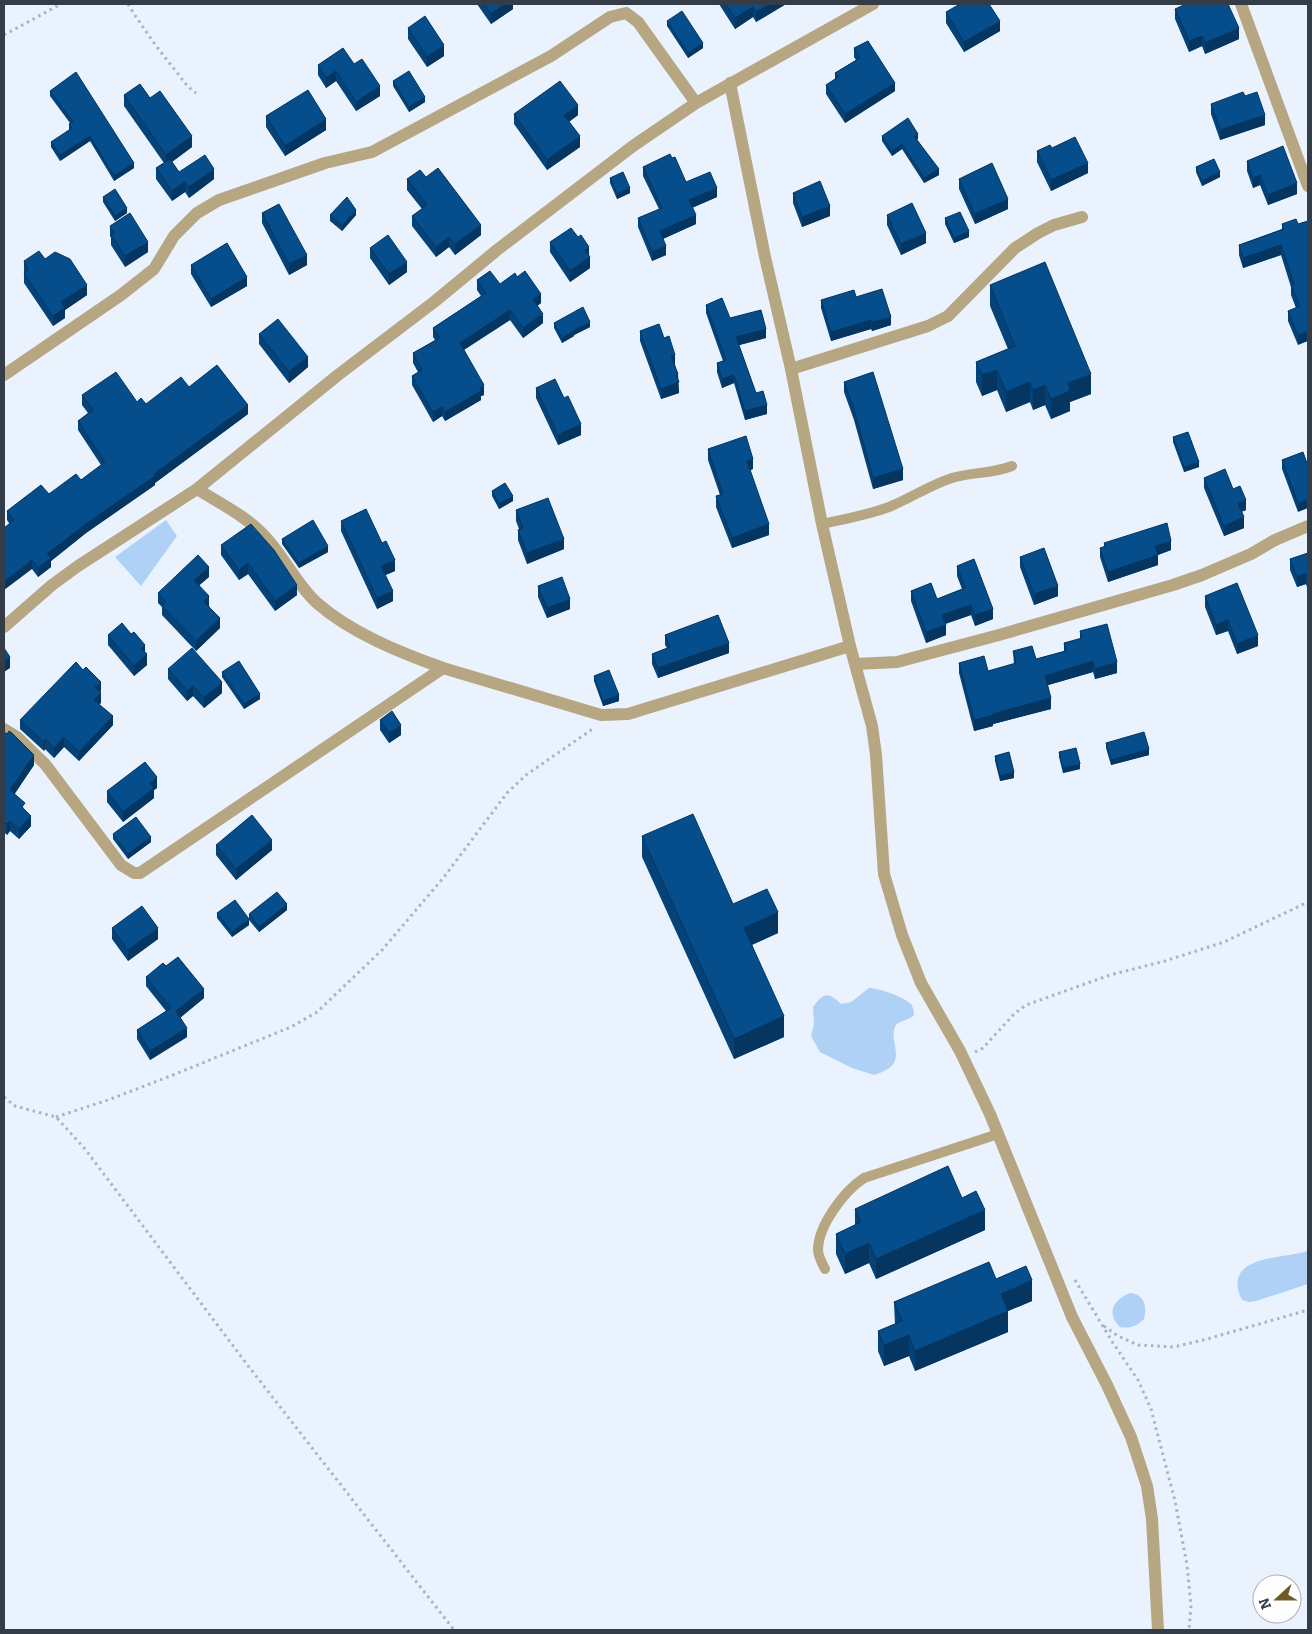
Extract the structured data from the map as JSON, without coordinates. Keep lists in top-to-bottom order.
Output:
{
  "north": "left"
}
